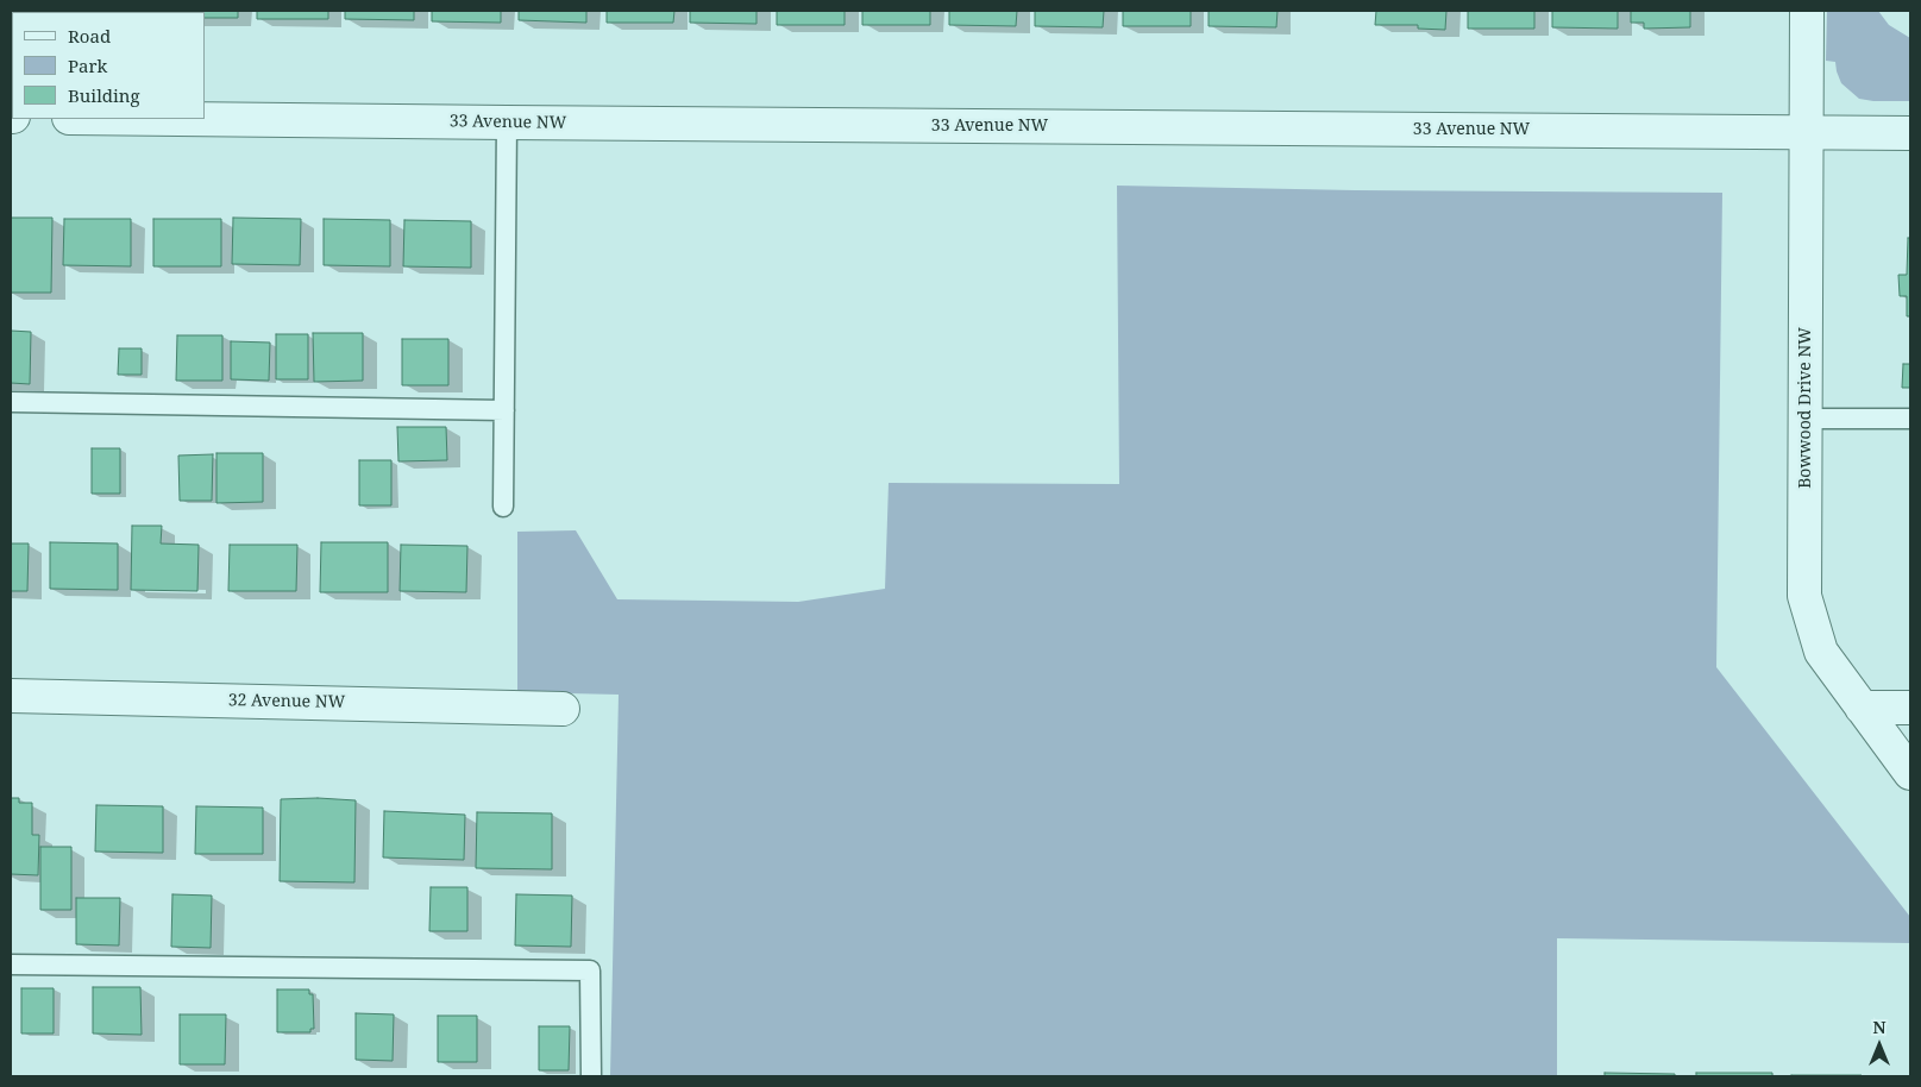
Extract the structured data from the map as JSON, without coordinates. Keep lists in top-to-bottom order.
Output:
{
  "streets": {
    "street": ["33 Avenue NW", "Bowwood Drive NW", "32 Avenue NW"]
  },
  "crossings": [
    ["33 Avenue NW", "Bowwood Drive NW"]
  ],
  "legend": ["Road", "Park", "Building"],
  "north": "top"
}
